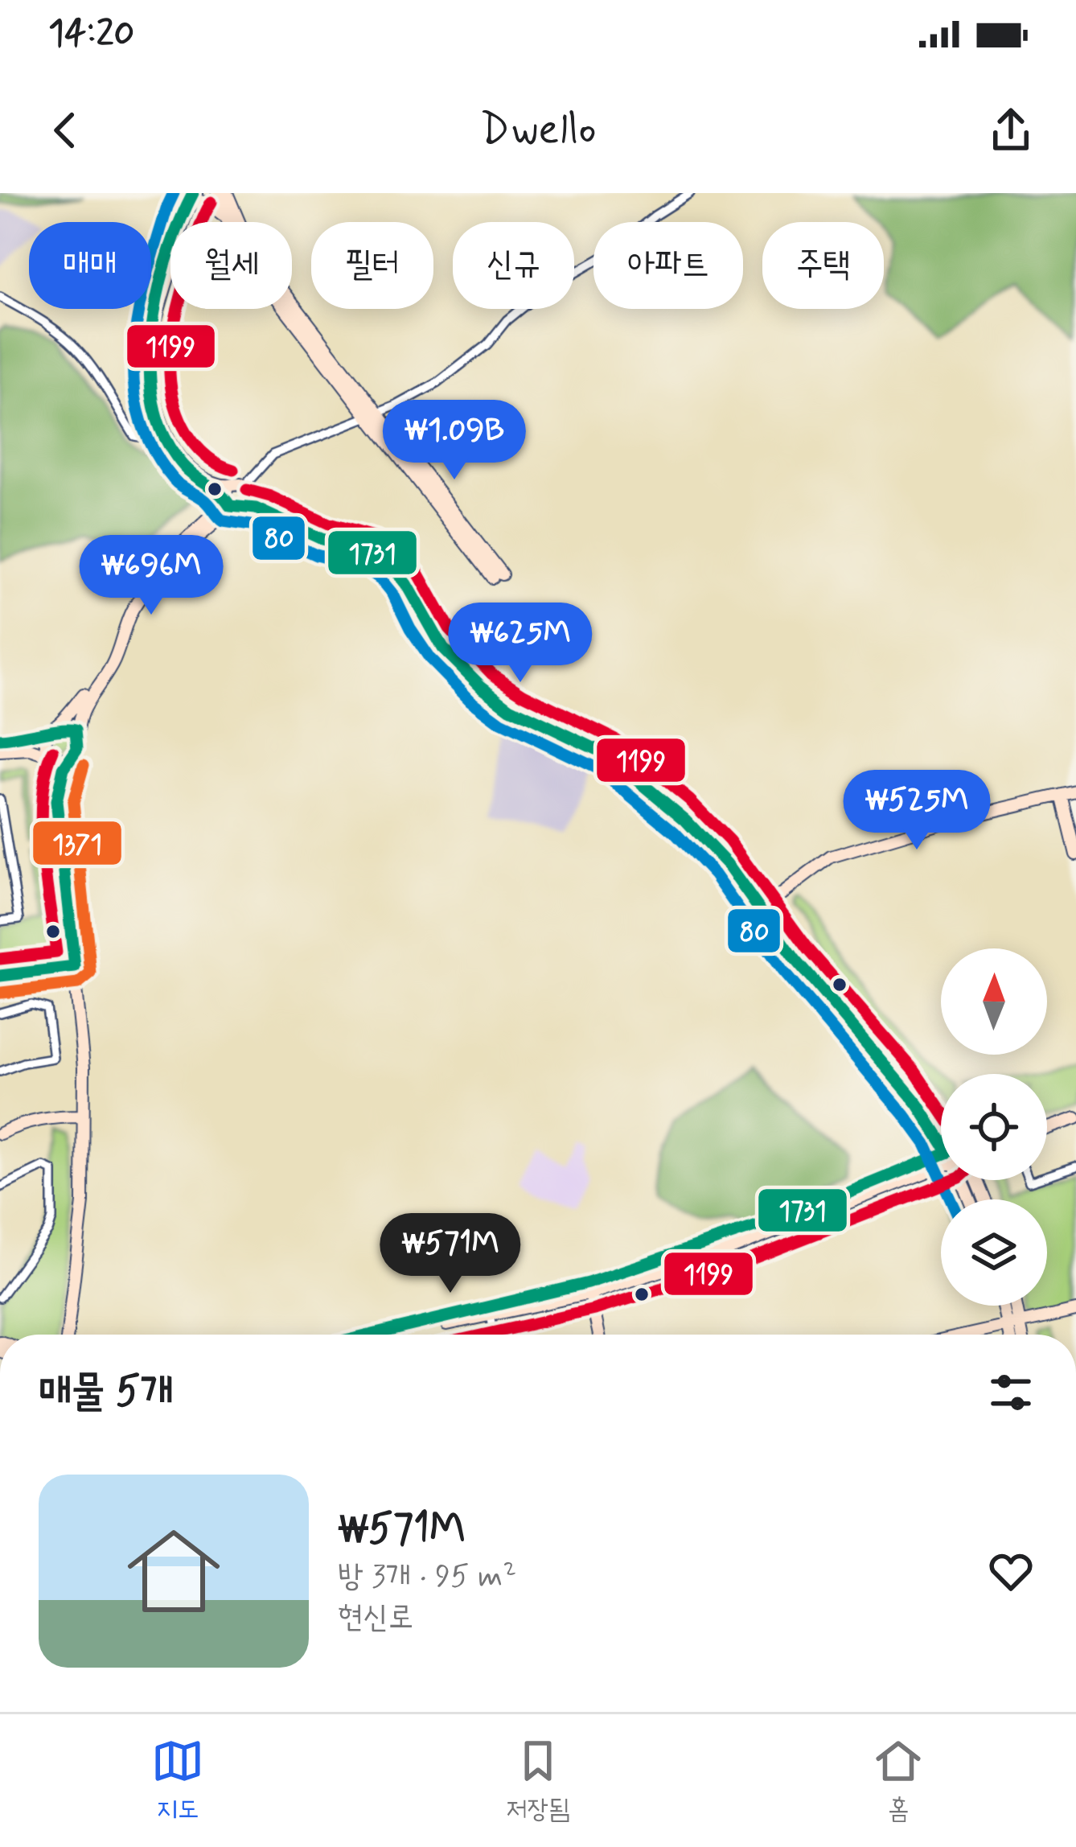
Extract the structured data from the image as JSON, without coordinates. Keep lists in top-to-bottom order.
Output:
{
  "lines": [
    "transit line 1731",
    "transit line 80",
    "transit line 1199",
    "transit line 1371"
  ],
  "north": "top",
  "page": {
    "status": "14:20",
    "header": "Dwello",
    "chip": [
      "매매",
      "월세",
      "필터",
      "신규",
      "아파트",
      "주택"
    ],
    "price": [
      "₩1.09B",
      "₩696M",
      "₩625M",
      "₩525M",
      "₩571M"
    ],
    "heading": "매물 5개",
    "list": [
      {
        "name": "₩571M",
        "note": "방 3개 · 95 m² · 현신로"
      }
    ],
    "tabs": ["지도", "저장됨", "홈"]
  }
}
